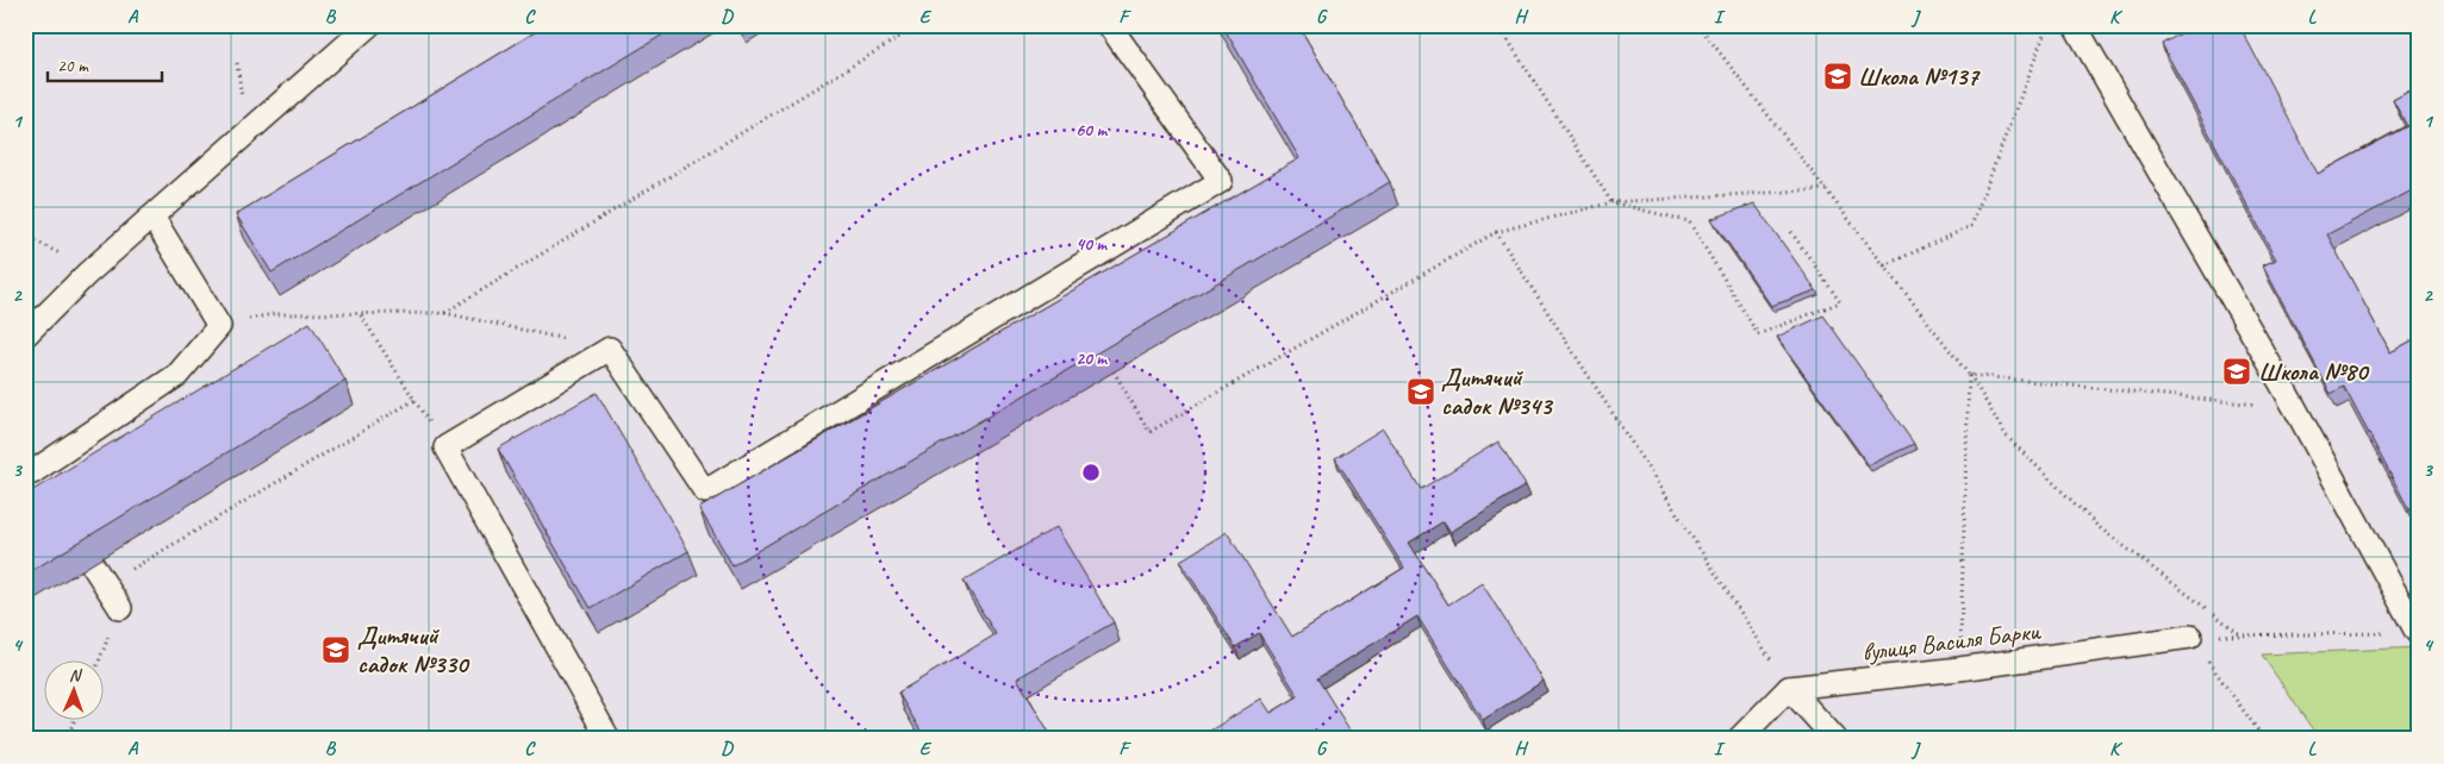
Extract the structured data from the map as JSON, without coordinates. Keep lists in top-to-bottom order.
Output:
{
  "streets": {
    "lane": ["вулиця Василя Барки"]
  },
  "places": {
    "school or university": [
      "Школа №137",
      "Школа №80",
      "Дитячий садок №343",
      "Дитячий садок №330"
    ]
  },
  "scale_bar": "20 m",
  "north": "top",
  "grid": {
    "columns": [
      "A",
      "B",
      "C",
      "D",
      "E",
      "F",
      "G",
      "H",
      "I",
      "J",
      "K",
      "L"
    ],
    "rows": [
      "1",
      "2",
      "3",
      "4"
    ]
  },
  "rings": ["60 m", "40 m", "20 m"]
}
